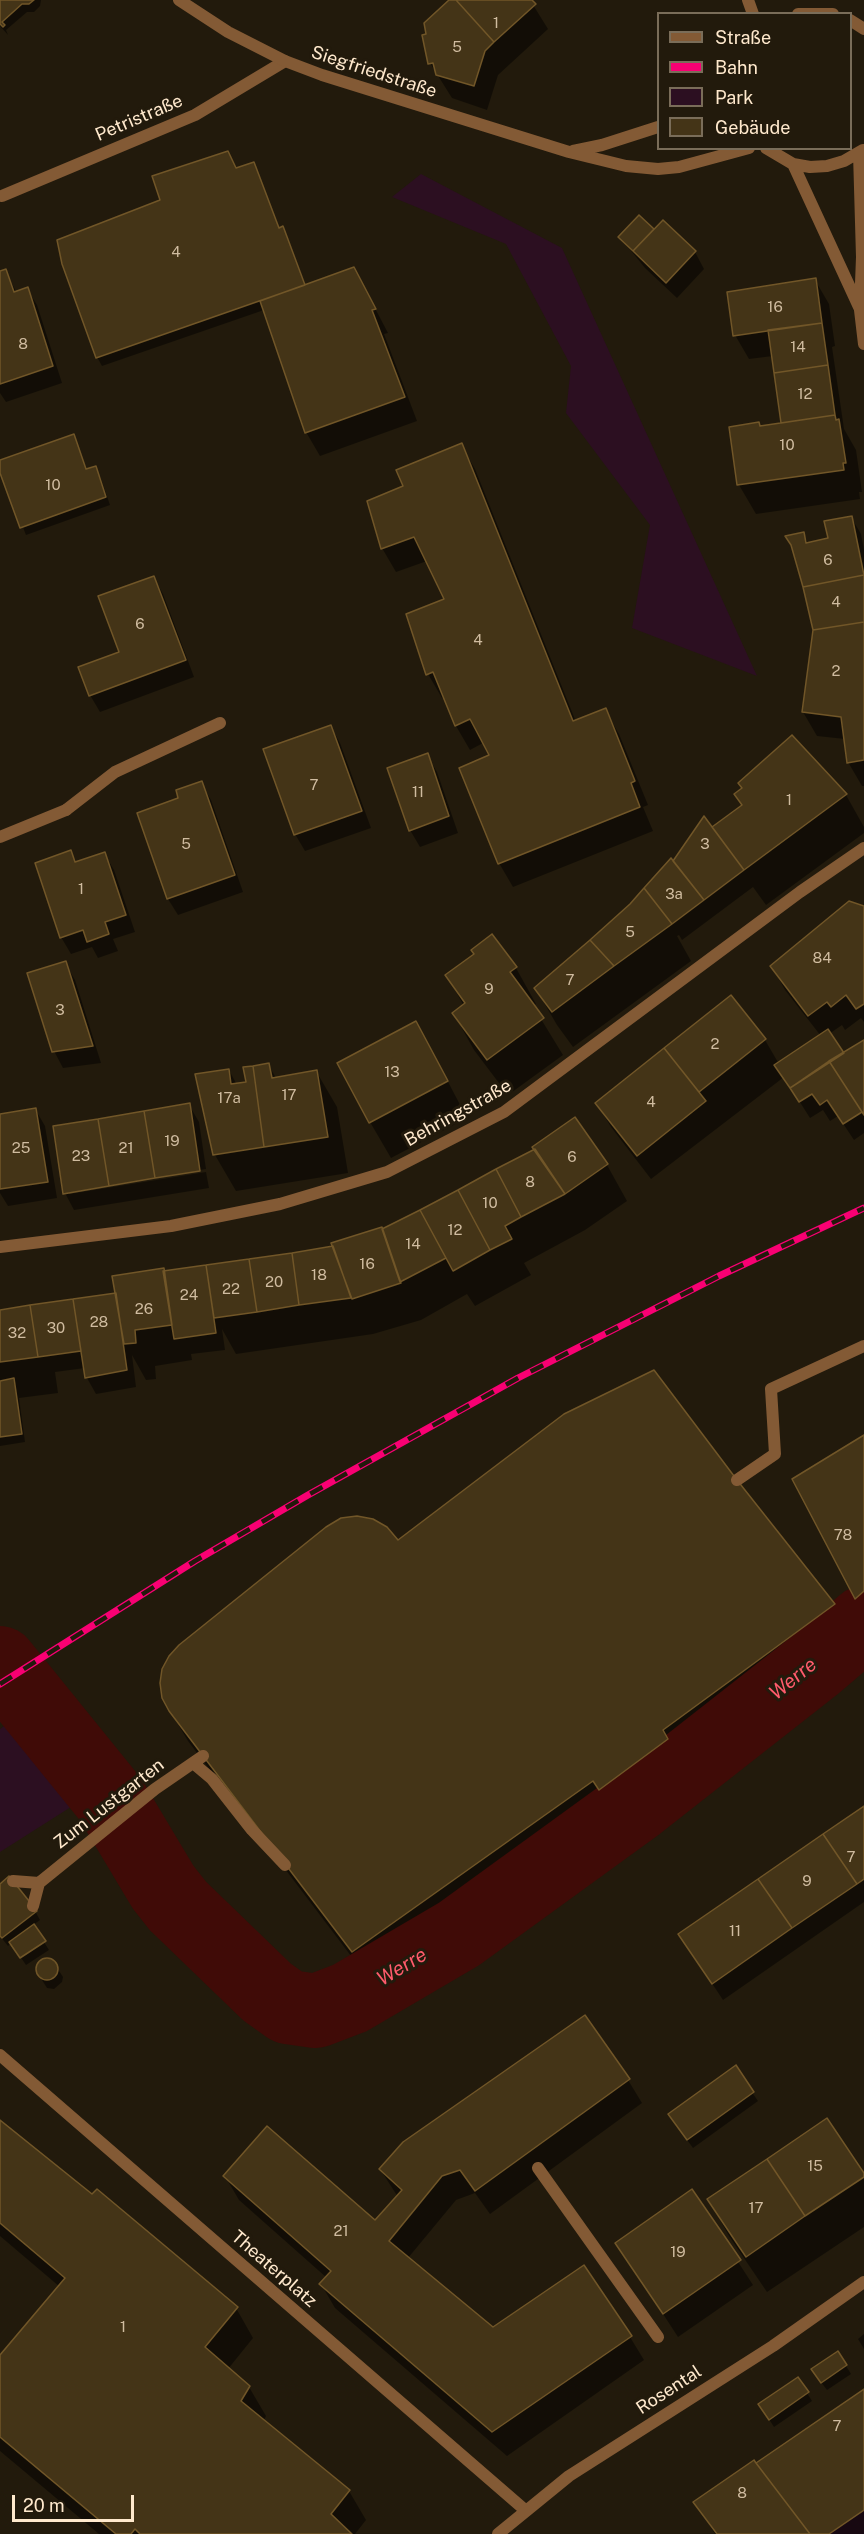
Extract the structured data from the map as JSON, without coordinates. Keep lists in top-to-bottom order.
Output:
{
  "streets": {
    "street": [
      "Siegfriedstraße",
      "Petristraße",
      "Behringstraße",
      "Zum Lustgarten",
      "Theaterplatz",
      "Rosental"
    ]
  },
  "crossings": [
    ["Siegfriedstraße", "Petristraße"],
    ["Theaterplatz", "Rosental"]
  ],
  "water": ["Werre"],
  "house_numbers": [
    "1",
    "5",
    "4",
    "16",
    "8",
    "14",
    "12",
    "10",
    "10",
    "6",
    "4",
    "6",
    "4",
    "2",
    "7",
    "11",
    "1",
    "5",
    "3",
    "1",
    "3a",
    "5",
    "84",
    "7",
    "9",
    "3",
    "2",
    "13",
    "17",
    "17a",
    "4",
    "19",
    "25",
    "21",
    "23",
    "6",
    "8",
    "10",
    "12",
    "14",
    "16",
    "18",
    "20",
    "22",
    "24",
    "26",
    "28",
    "30",
    "32",
    "78",
    "7",
    "9",
    "11",
    "15",
    "17",
    "21",
    "19",
    "1",
    "7",
    "8"
  ],
  "legend": [
    "Straße",
    "Bahn",
    "Park",
    "Gebäude"
  ],
  "scale_bar": "20 m"
}
